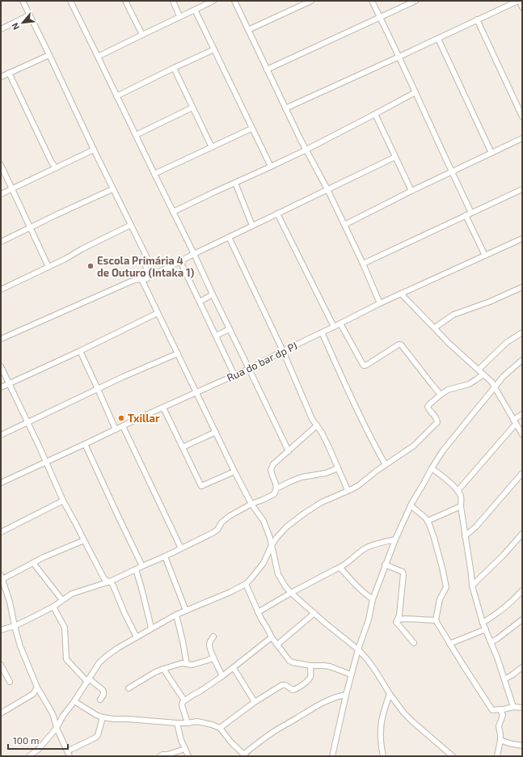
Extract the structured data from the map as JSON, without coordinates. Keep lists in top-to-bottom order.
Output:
{
  "streets": {
    "street": ["Rua do bar dp PJ"]
  },
  "places": ["Escola Primária 4 de Outuro (Intaka 1)", "Txillar"],
  "scale_bar": "100 m",
  "north": "bottom left"
}
